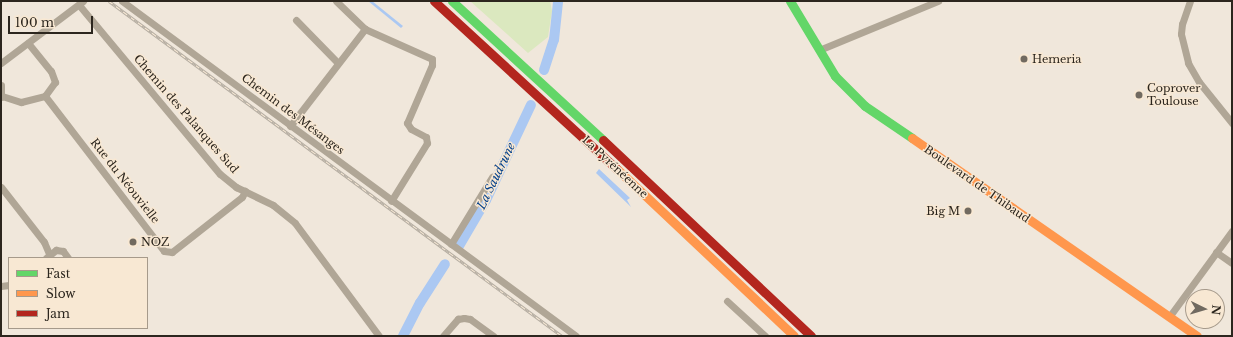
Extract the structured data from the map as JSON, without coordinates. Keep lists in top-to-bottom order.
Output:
{
  "streets": {
    "main road": ["La Pyrénéenne", "Boulevard de Thibaud"],
    "street": ["Chemin des Palanques Sud", "Chemin des Mésanges", "Rue du Néouvielle"]
  },
  "crossings": [
    ["Chemin des Palanques Sud", "Rue du Néouvielle"]
  ],
  "water": ["La Saudrune"],
  "places": [
    "Hemeria",
    "Coprover Toulouse",
    "Big M",
    "NOZ"
  ],
  "legend": ["Fast", "Slow", "Jam"],
  "scale_bar": "100 m",
  "north": "right"
}
